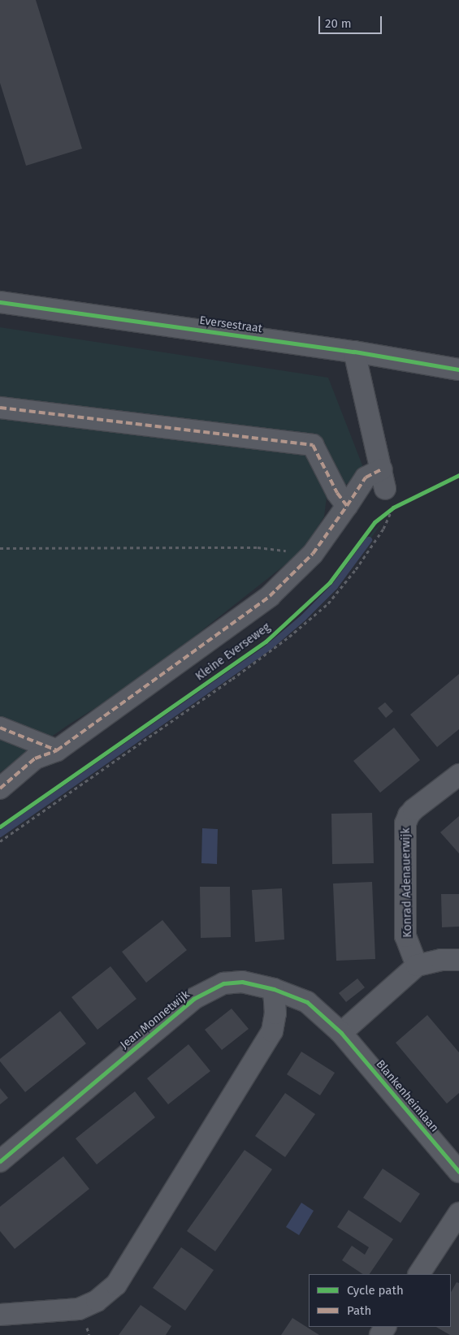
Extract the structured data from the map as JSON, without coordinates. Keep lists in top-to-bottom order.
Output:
{
  "streets": {
    "street": [
      "Eversestraat",
      "Konrad Adenauerwijk",
      "Jean Monnetwijk",
      "Blankenheimlaan"
    ],
    "cycle path": ["Kleine Everseweg"]
  },
  "crossings": [
    ["Jean Monnetwijk", "Blankenheimlaan"]
  ],
  "legend": ["Cycle path", "Path"],
  "scale_bar": "20 m"
}
